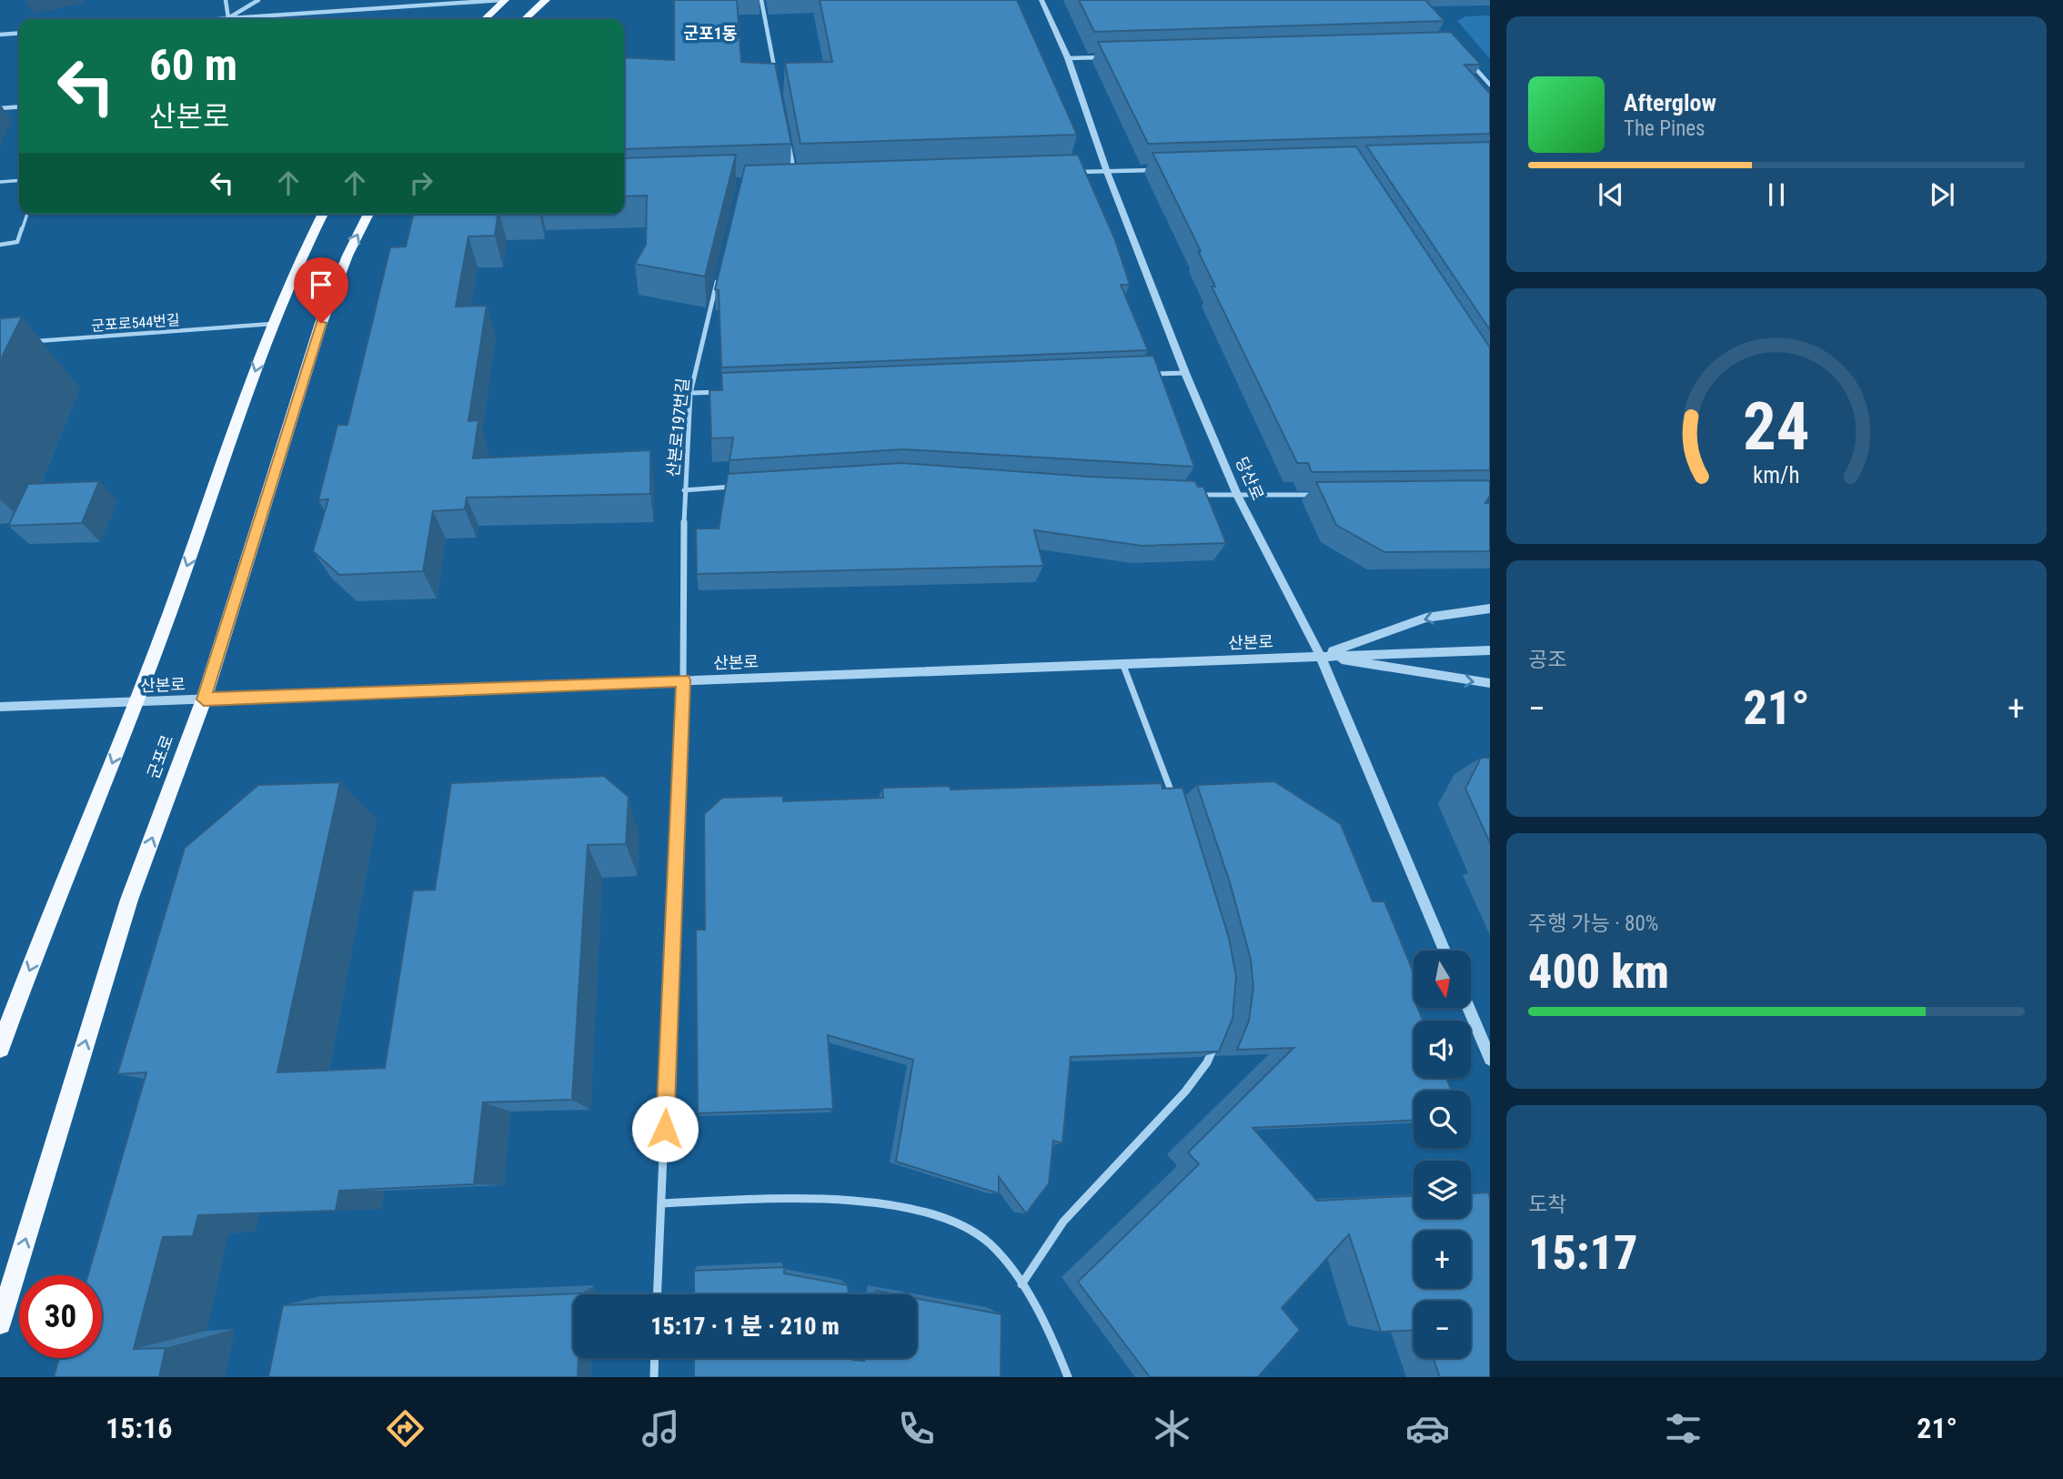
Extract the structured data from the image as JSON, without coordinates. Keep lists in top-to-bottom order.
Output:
{
  "streets": {
    "main road": ["군포로"],
    "street": ["산본로197번길", "당산로", "산본로"],
    "lane": ["군포로544번길"]
  },
  "crossings": [
    ["산본로197번길", "산본로"],
    ["당산로", "산본로"],
    ["산본로", "군포로"]
  ],
  "districts": ["군포1동"],
  "north": "bottom",
  "page": {
    "turn": ["60 m", "산본로"],
    "song": ["Afterglow", "The Pines"],
    "tile": [
      "공조",
      ["주행 가능 · 80%", "400 km"],
      ["도착", "15:17"]
    ],
    "heat": ["−", "21°", "+"],
    "map_buttons": ["+", "−"],
    "limit": "30",
    "trip": "15:17 · 1 분 · 210 m",
    "tabs": ["15:16", "21°"],
    "gauge": ["24", "km/h"]
  }
}
